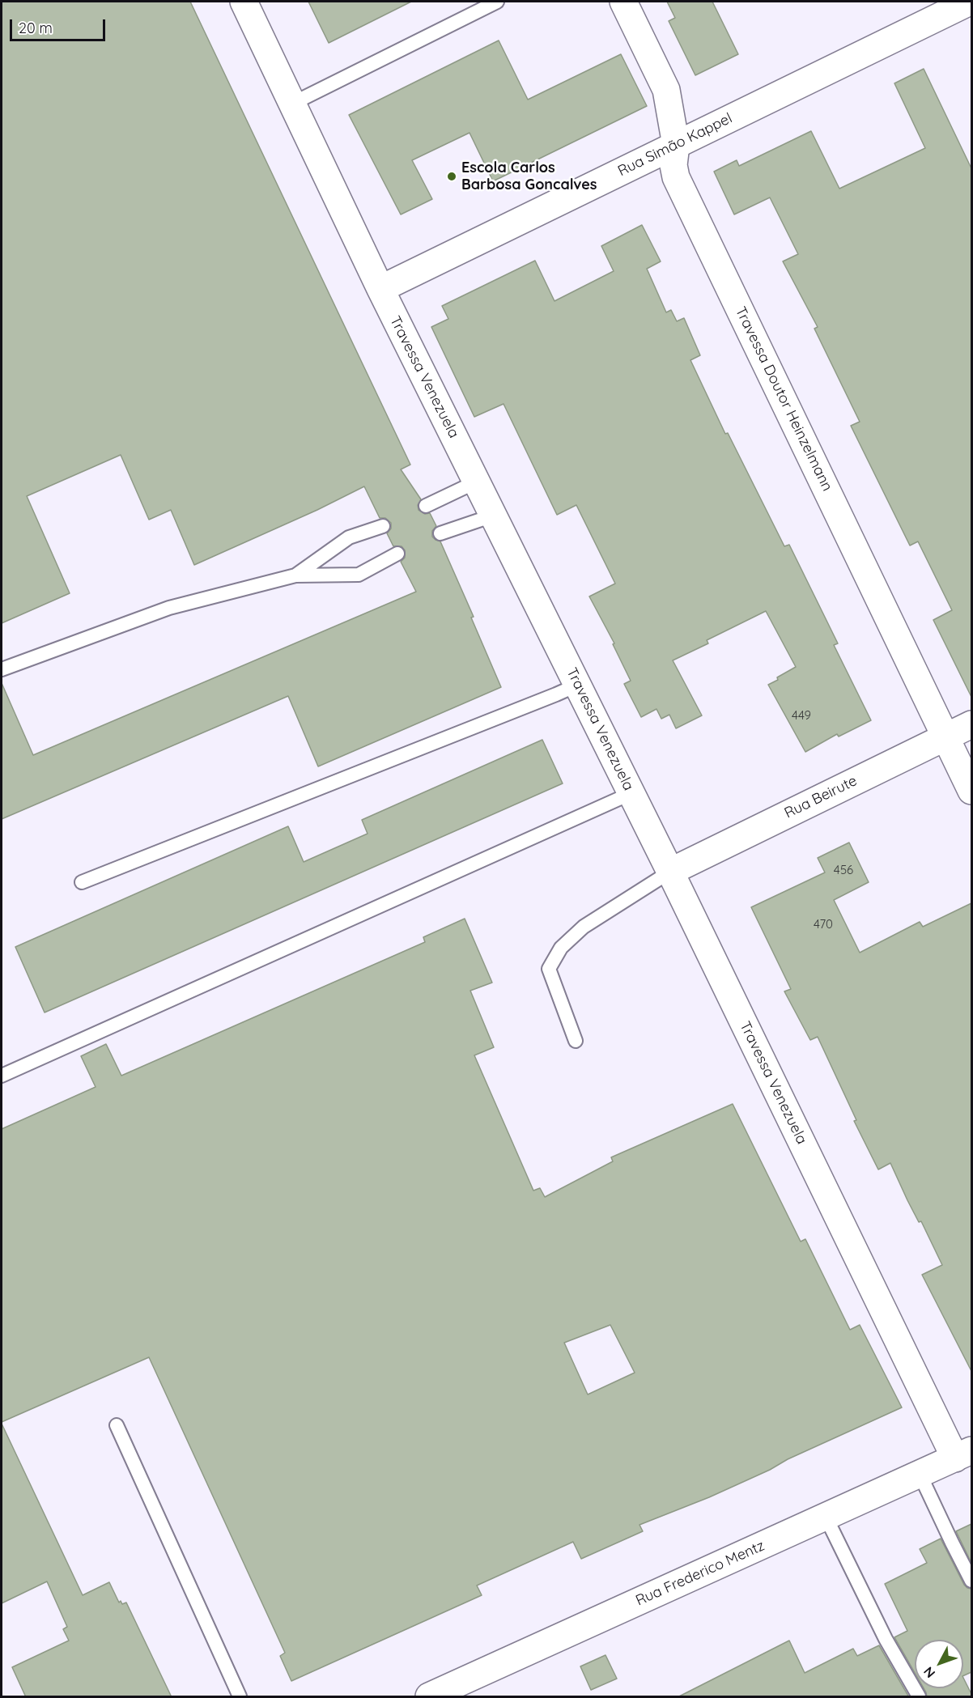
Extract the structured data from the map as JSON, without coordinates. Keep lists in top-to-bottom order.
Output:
{
  "streets": {
    "street": [
      "Rua Simão Kappel",
      "Travessa Venezuela",
      "Travessa Doutor Heinzelmann",
      "Rua Beirute",
      "Rua Frederico Mentz"
    ]
  },
  "crossings": [
    ["Rua Simão Kappel", "Travessa Venezuela"],
    ["Rua Simão Kappel", "Travessa Doutor Heinzelmann"],
    ["Travessa Venezuela", "Rua Beirute"],
    ["Travessa Venezuela", "Rua Frederico Mentz"],
    ["Travessa Doutor Heinzelmann", "Rua Beirute"]
  ],
  "places": ["Escola Carlos Barbosa Goncalves"],
  "house_numbers": ["449", "456", "470"],
  "scale_bar": "20 m",
  "north": "bottom left"
}
